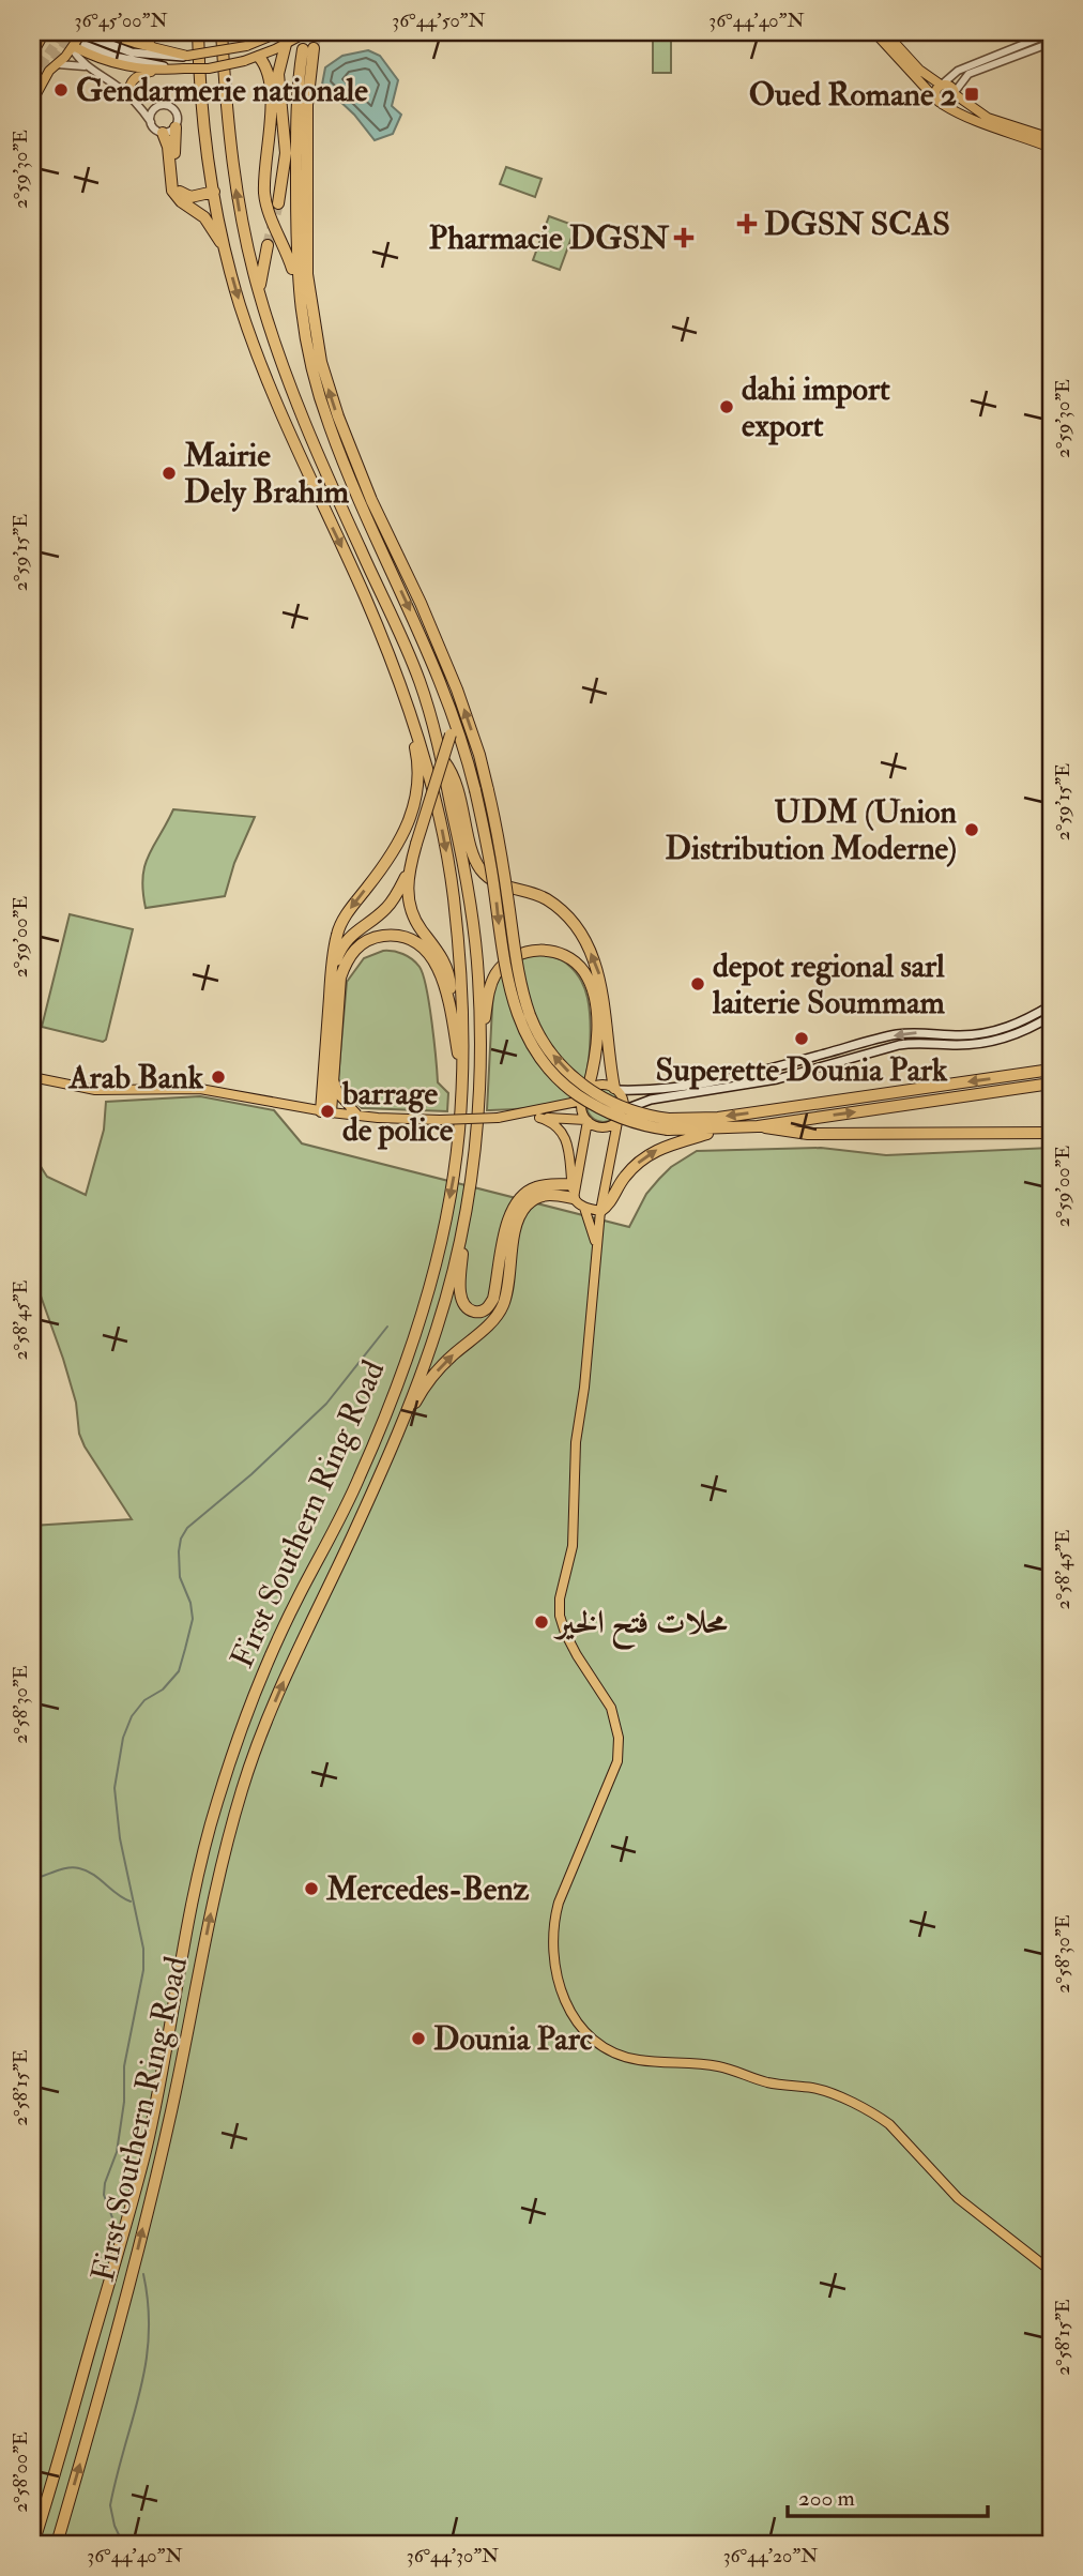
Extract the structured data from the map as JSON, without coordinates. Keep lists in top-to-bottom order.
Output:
{
  "streets": {
    "highway": ["First Southern Ring Road"]
  },
  "places": {
    "other": [
      "Gendarmerie nationale",
      "dahi import export",
      "Mairie Dely Brahim",
      "UDM (Union Distribution Moderne)",
      "depot regional sarl laiterie Soummam",
      "Superette Dounia Park",
      "Arab Bank",
      "barrage de police",
      "محلات فتح الخير",
      "Mercedes-Benz",
      "Dounia Parc"
    ],
    "transit": ["Oued Romane 2"],
    "health": ["DGSN SCAS", "Pharmacie DGSN"]
  },
  "scale_bar": "200 m",
  "coordinates": [
    "36°45'00\"N",
    "36°44'50\"N",
    "36°44'40\"N",
    "2°59'30\"E",
    "2°59'15\"E",
    "2°59'00\"E",
    "2°58'45\"E",
    "2°58'30\"E",
    "2°58'15\"E",
    "2°58'00\"E",
    "36°44'30\"N",
    "36°44'20\"N"
  ]
}
